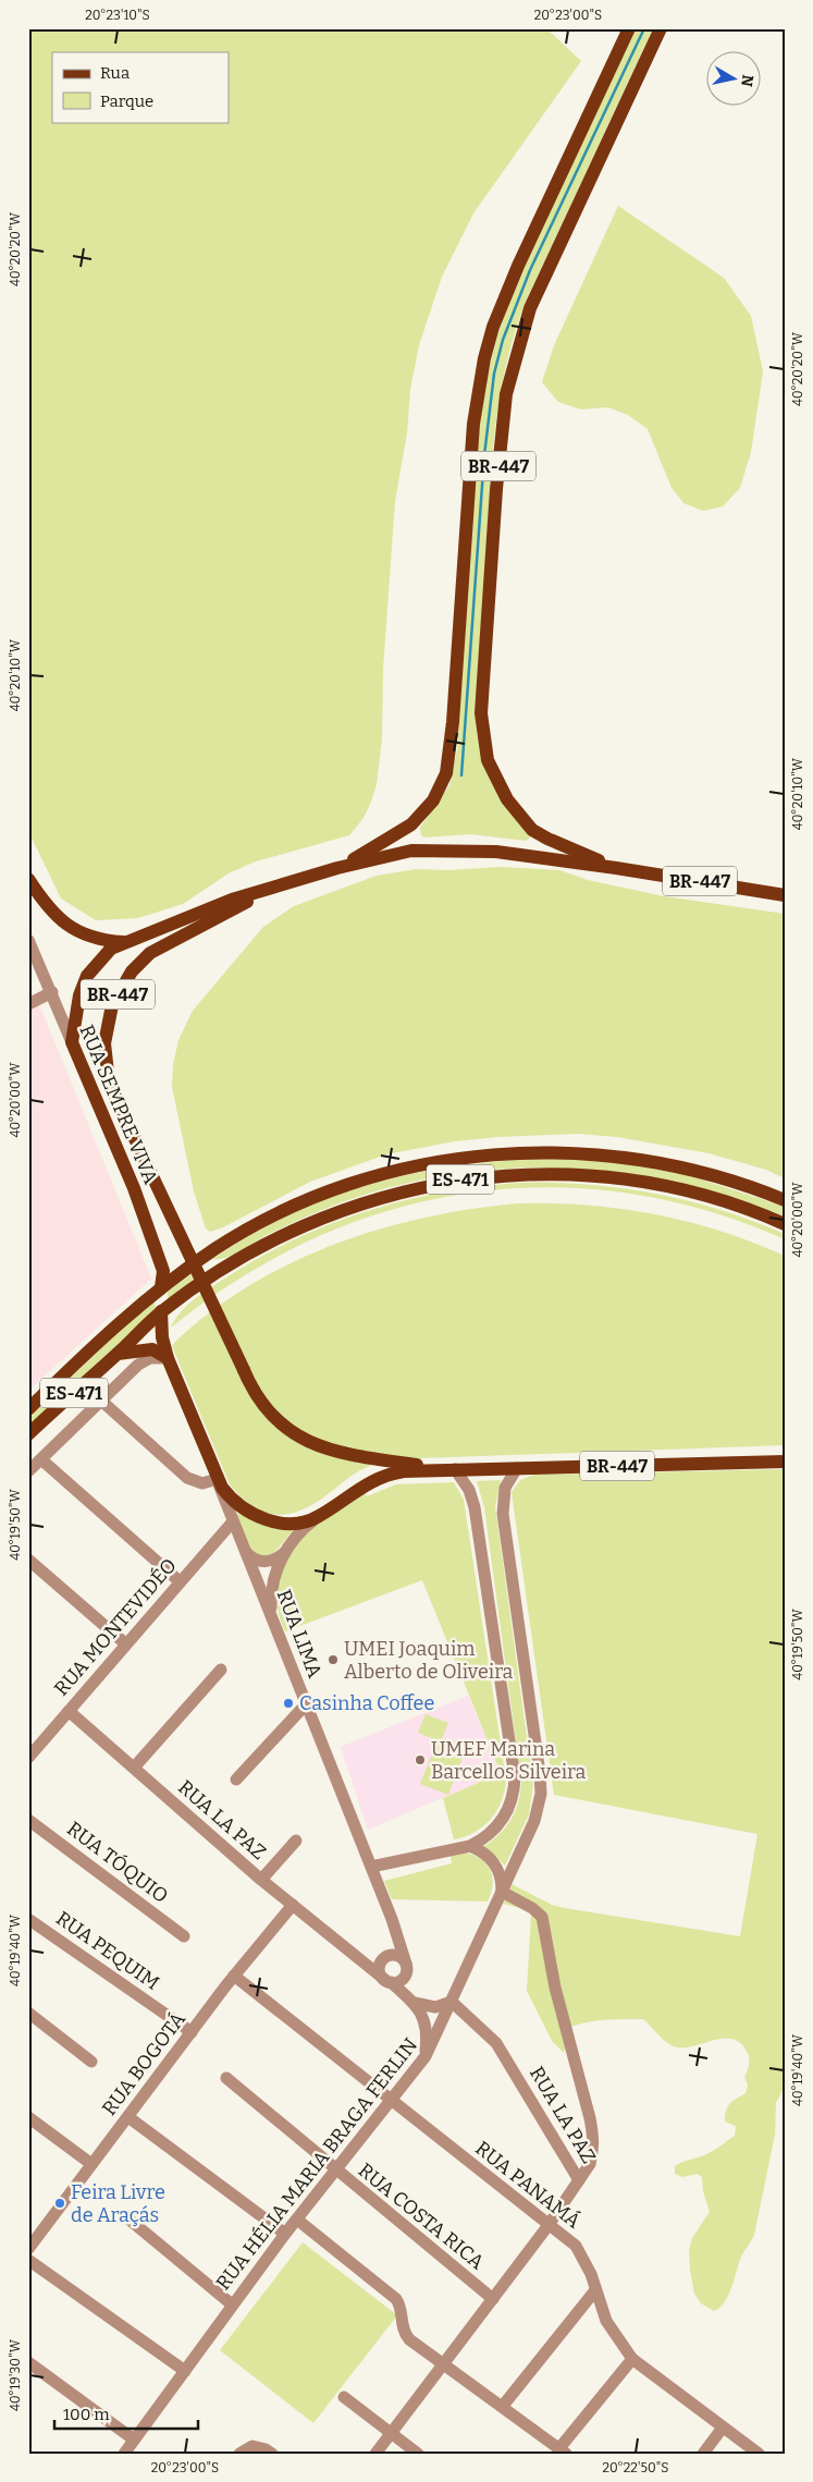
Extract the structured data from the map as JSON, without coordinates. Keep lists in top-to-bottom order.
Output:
{
  "streets": {
    "main road": [
      "BR-447",
      "RUA SEMPRE VIVA",
      "ES-471",
      "RUA LIMA"
    ],
    "street": [
      "RUA MONTEVIDÉO",
      "RUA LA PAZ",
      "RUA TÓQUIO",
      "RUA PEQUIM",
      "RUA BOGOTÁ",
      "RUA HÉLIA MARIA BRAGA FERLIN",
      "RUA PANAMÁ",
      "RUA COSTA RICA"
    ]
  },
  "crossings": [
    ["BR-447", "RUA SEMPRE VIVA"],
    ["BR-447", "RUA HÉLIA MARIA BRAGA FERLIN"],
    ["RUA SEMPRE VIVA", "ES-471"],
    ["ES-471", "RUA LIMA"],
    ["RUA MONTEVIDÉO", "RUA LIMA"],
    ["RUA MONTEVIDÉO", "RUA LA PAZ"],
    ["RUA LIMA", "RUA LA PAZ"],
    ["RUA LA PAZ", "RUA BOGOTÁ"],
    ["RUA LA PAZ", "RUA HÉLIA MARIA BRAGA FERLIN"],
    ["RUA PEQUIM", "RUA BOGOTÁ"],
    ["RUA BOGOTÁ", "RUA PANAMÁ"],
    ["RUA HÉLIA MARIA BRAGA FERLIN", "RUA PANAMÁ"],
    ["RUA HÉLIA MARIA BRAGA FERLIN", "RUA COSTA RICA"]
  ],
  "places": [
    "UMEI Joaquim Alberto de Oliveira",
    "Casinha Coffee",
    "UMEF Marina Barcellos Silveira",
    "Feira Livre de Araçás"
  ],
  "legend": ["Rua", "Parque"],
  "scale_bar": "100 m",
  "north": "right",
  "coordinates": [
    "20°23'10\"S",
    "20°23'00\"S",
    "40°20'20\"W",
    "40°20'10\"W",
    "40°20'00\"W",
    "40°19'50\"W",
    "40°19'40\"W",
    "40°19'30\"W",
    "20°22'50\"S"
  ]
}
